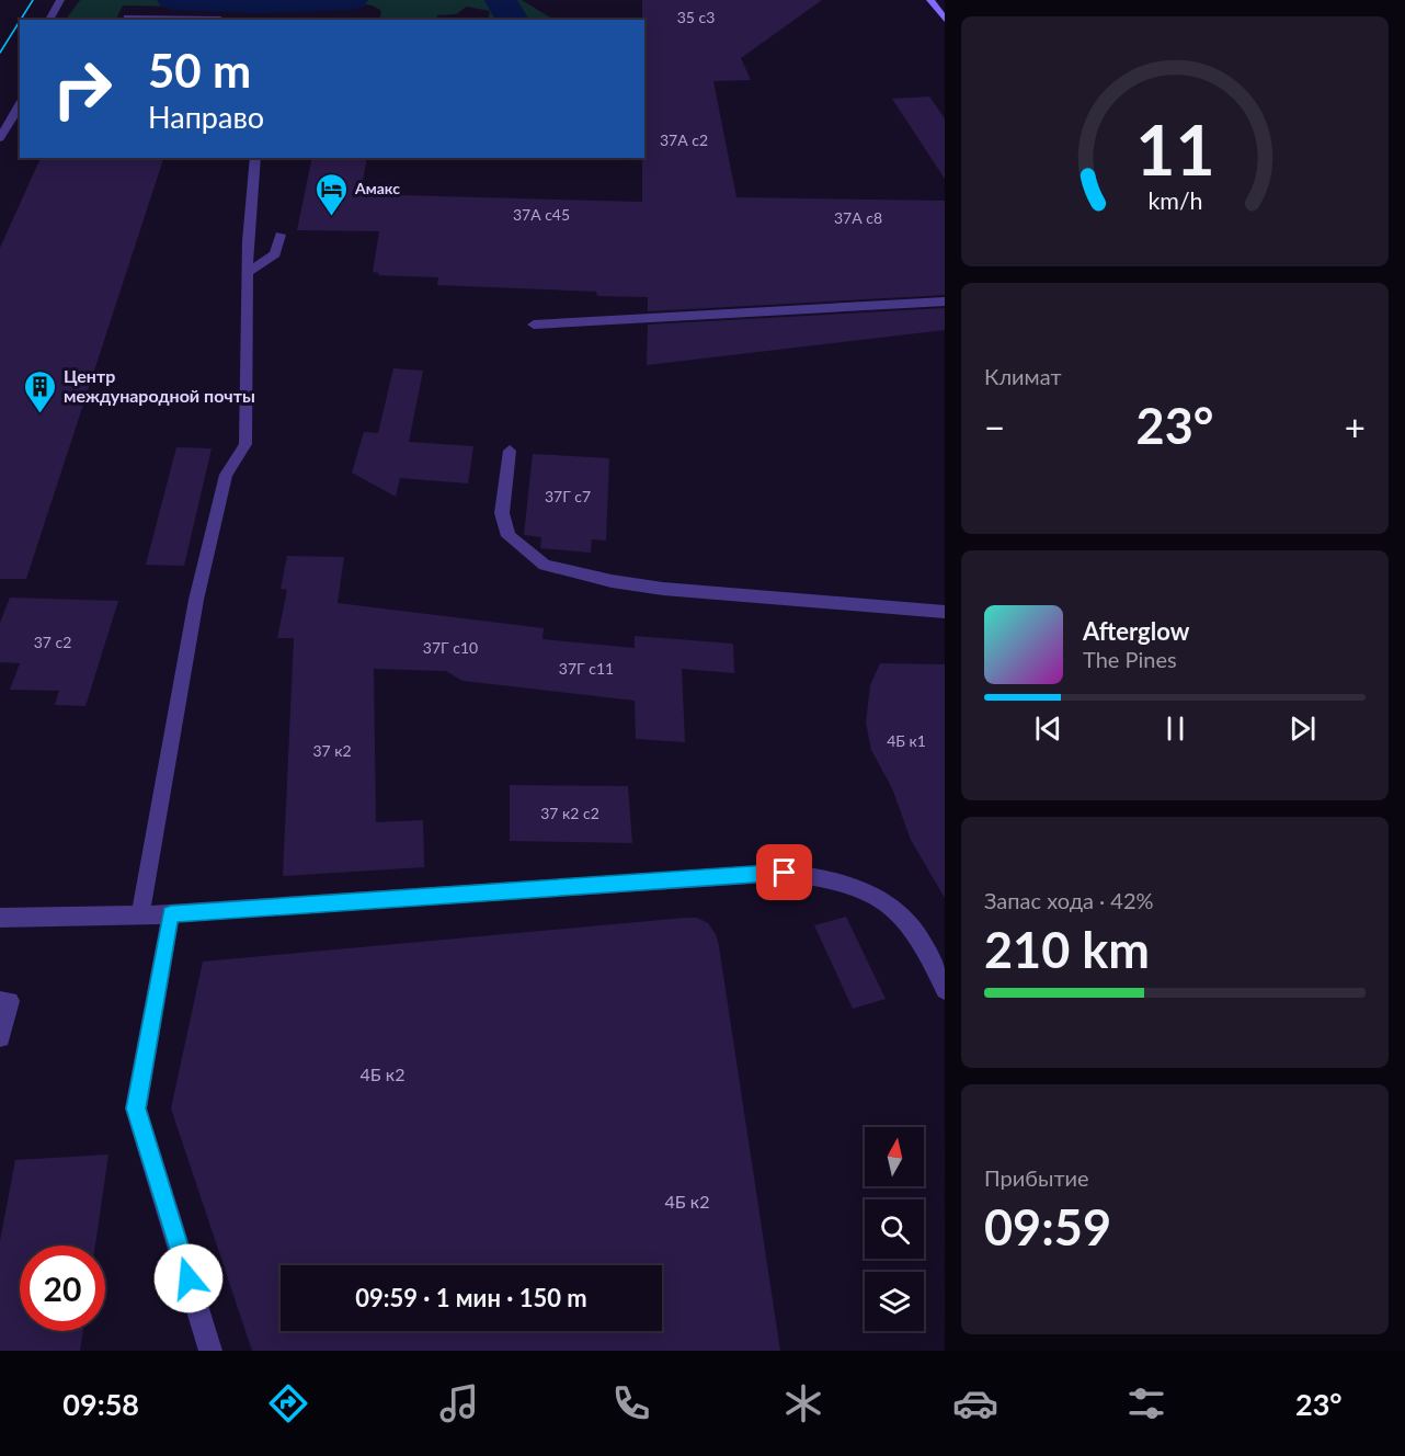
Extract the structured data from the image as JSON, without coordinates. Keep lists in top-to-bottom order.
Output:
{
  "places": {
    "hotel": ["Амакс"],
    "building": ["Центр международной почты"]
  },
  "house_numbers": [
    "35 с3",
    "37А с2",
    "37А с45",
    "37А с8",
    "37Г с7",
    "37 с2",
    "37Г с10",
    "37Г с11",
    "4Б к1",
    "37 к2",
    "37 к2 с2",
    "4Б к2",
    "4Б к2"
  ],
  "north": "top",
  "page": {
    "turn": ["50 m", "Направо"],
    "tile": [
      "Климат",
      ["Запас хода · 42%", "210 km"],
      ["Прибытие", "09:59"]
    ],
    "heat": ["−", "23°", "+"],
    "song": ["Afterglow", "The Pines"],
    "limit": "20",
    "trip": "09:59 · 1 мин · 150 m",
    "tabs": ["09:58", "23°"],
    "gauge": ["11", "km/h"]
  }
}
